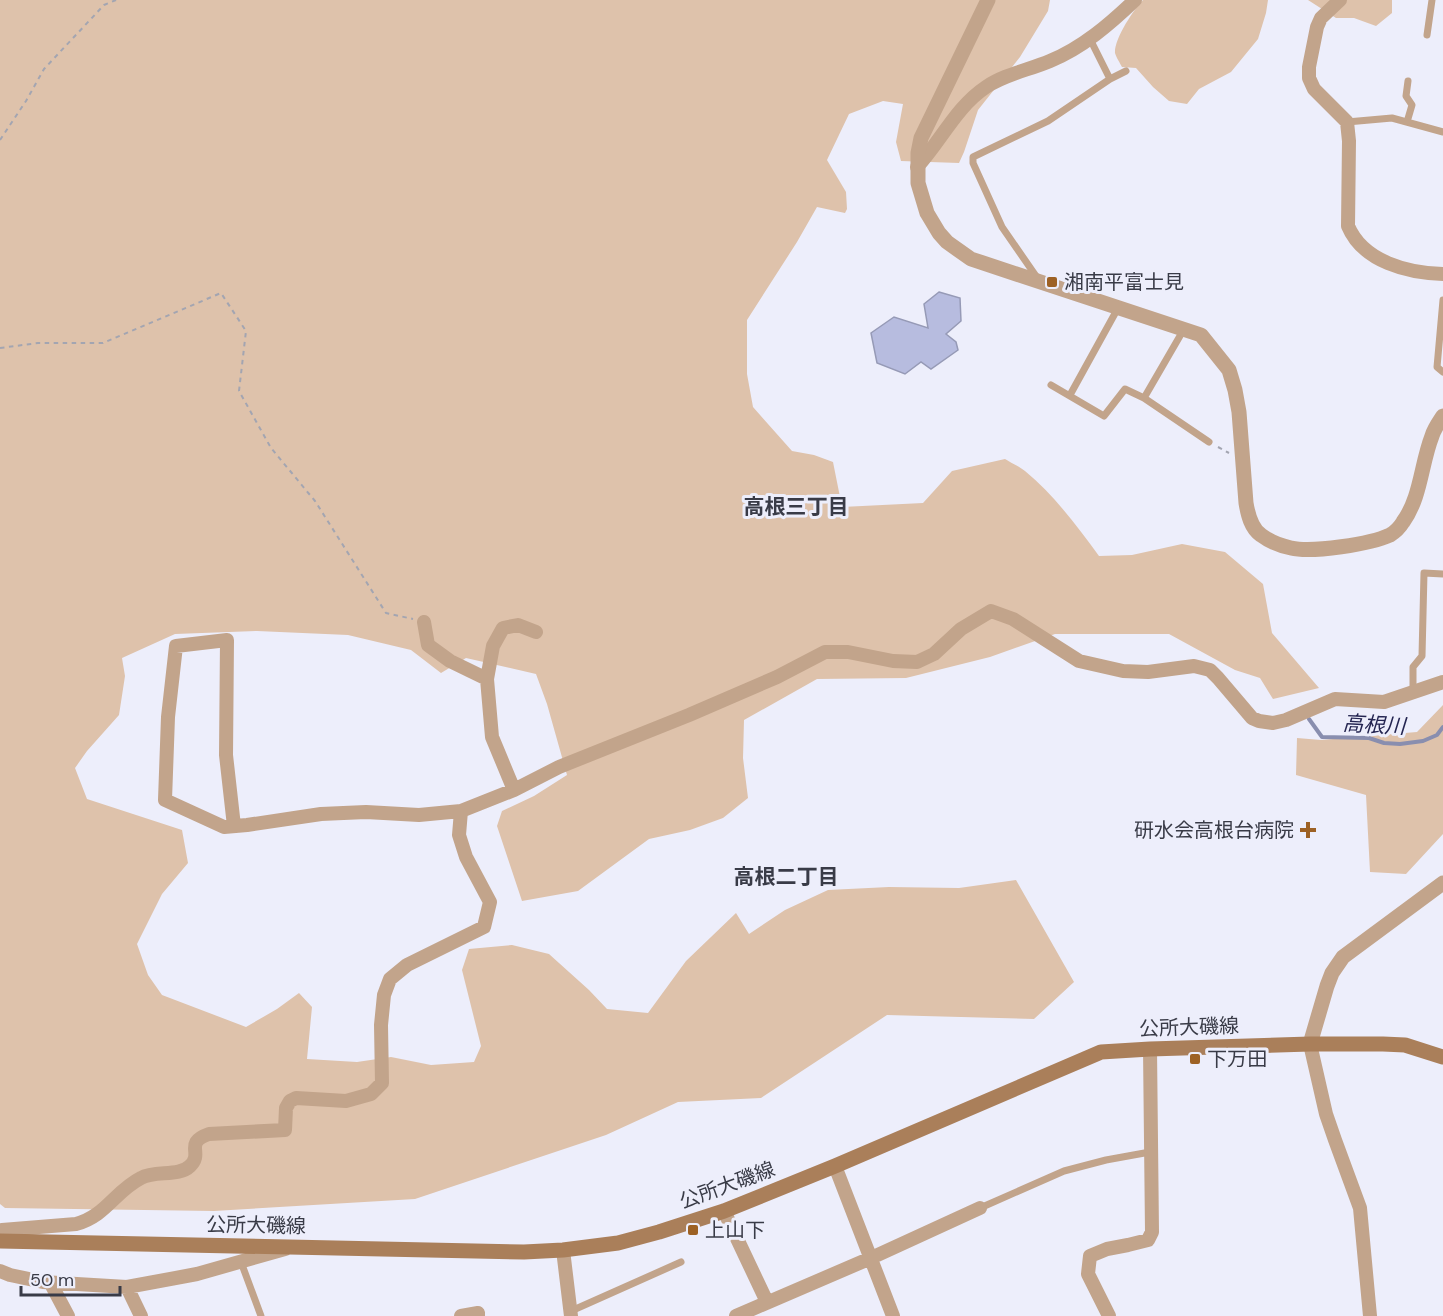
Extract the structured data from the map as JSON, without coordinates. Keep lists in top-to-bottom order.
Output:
{
  "streets": {
    "main road": ["公所大磯線"]
  },
  "districts": ["高根三丁目", "高根二丁目"],
  "water": ["高根川"],
  "places": {
    "transit": ["湘南平富士見", "下万田", "上山下"],
    "health": ["研水会高根台病院"]
  },
  "scale_bar": "50 m"
}
